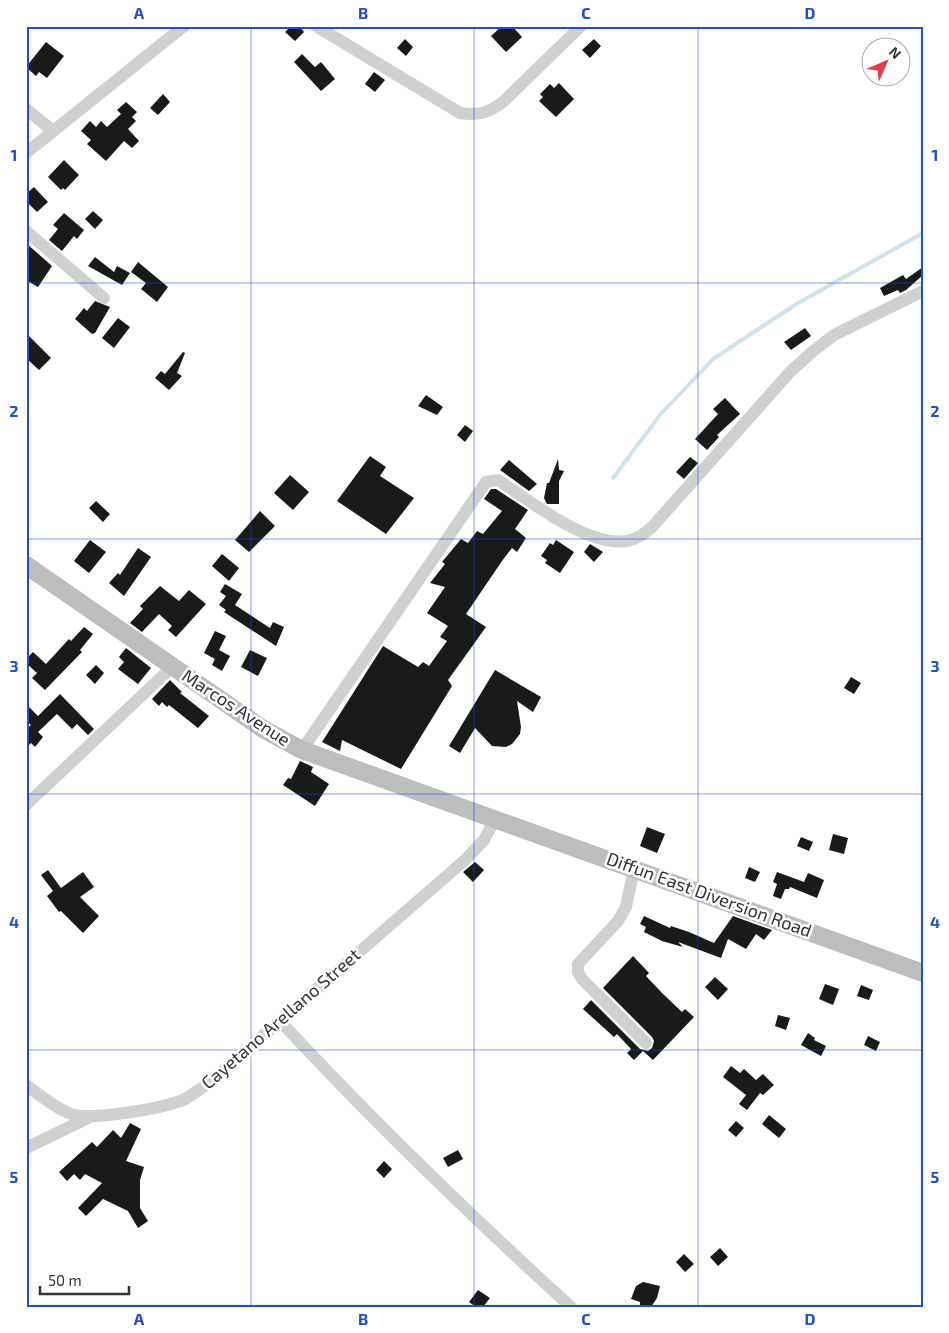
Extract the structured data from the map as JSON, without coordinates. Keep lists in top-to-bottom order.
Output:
{
  "streets": {
    "main road": ["Marcos Avenue", "Diffun East Diversion Road"],
    "street": ["Cayetano Arellano Street"]
  },
  "crossings": [
    ["Marcos Avenue", "Diffun East Diversion Road"],
    ["Marcos Avenue", "Cayetano Arellano Street"],
    ["Diffun East Diversion Road", "Cayetano Arellano Street"]
  ],
  "scale_bar": "50 m",
  "north": "top right",
  "grid": {
    "columns": [
      "A",
      "B",
      "C",
      "D"
    ],
    "rows": [
      "1",
      "2",
      "3",
      "4",
      "5"
    ]
  }
}
